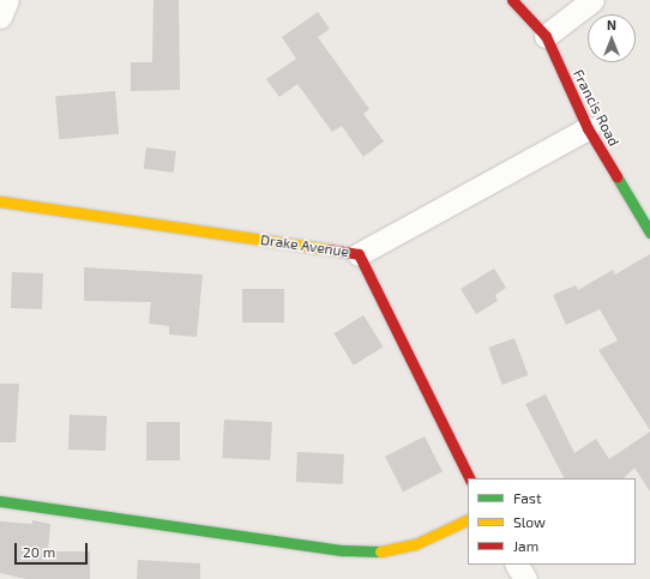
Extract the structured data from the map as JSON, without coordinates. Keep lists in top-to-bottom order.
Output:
{
  "streets": {
    "street": ["Francis Road", "Drake Avenue"]
  },
  "legend": ["Fast", "Slow", "Jam"],
  "scale_bar": "20 m",
  "north": "top"
}
